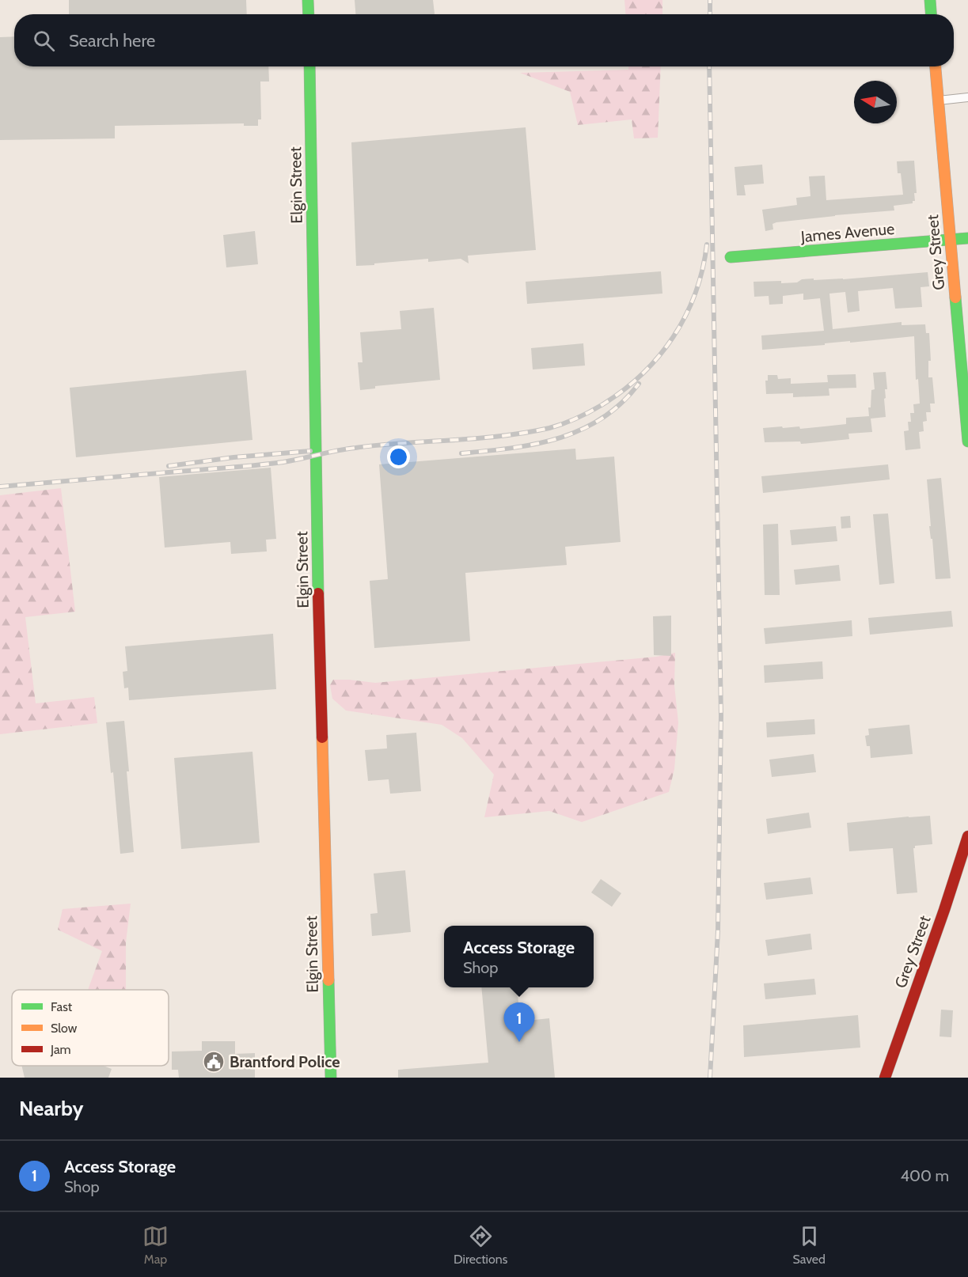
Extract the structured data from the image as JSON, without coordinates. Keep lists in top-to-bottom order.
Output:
{
  "streets": {
    "main road": ["Elgin Street", "James Avenue", "Grey Street"]
  },
  "crossings": [
    ["James Avenue", "Grey Street"]
  ],
  "places": {
    "public building": ["Brantford Police"]
  },
  "legend": ["Fast", "Slow", "Jam"],
  "north": "left",
  "page": {
    "search": "Search here",
    "popup": ["Access Storage", "Shop"],
    "pins": "1",
    "heading": "Nearby",
    "list": [
      {
        "mark": "1",
        "name": "Access Storage",
        "note": "Shop",
        "value": "400 m"
      }
    ],
    "nav": ["Map", "Directions", "Saved"]
  }
}
